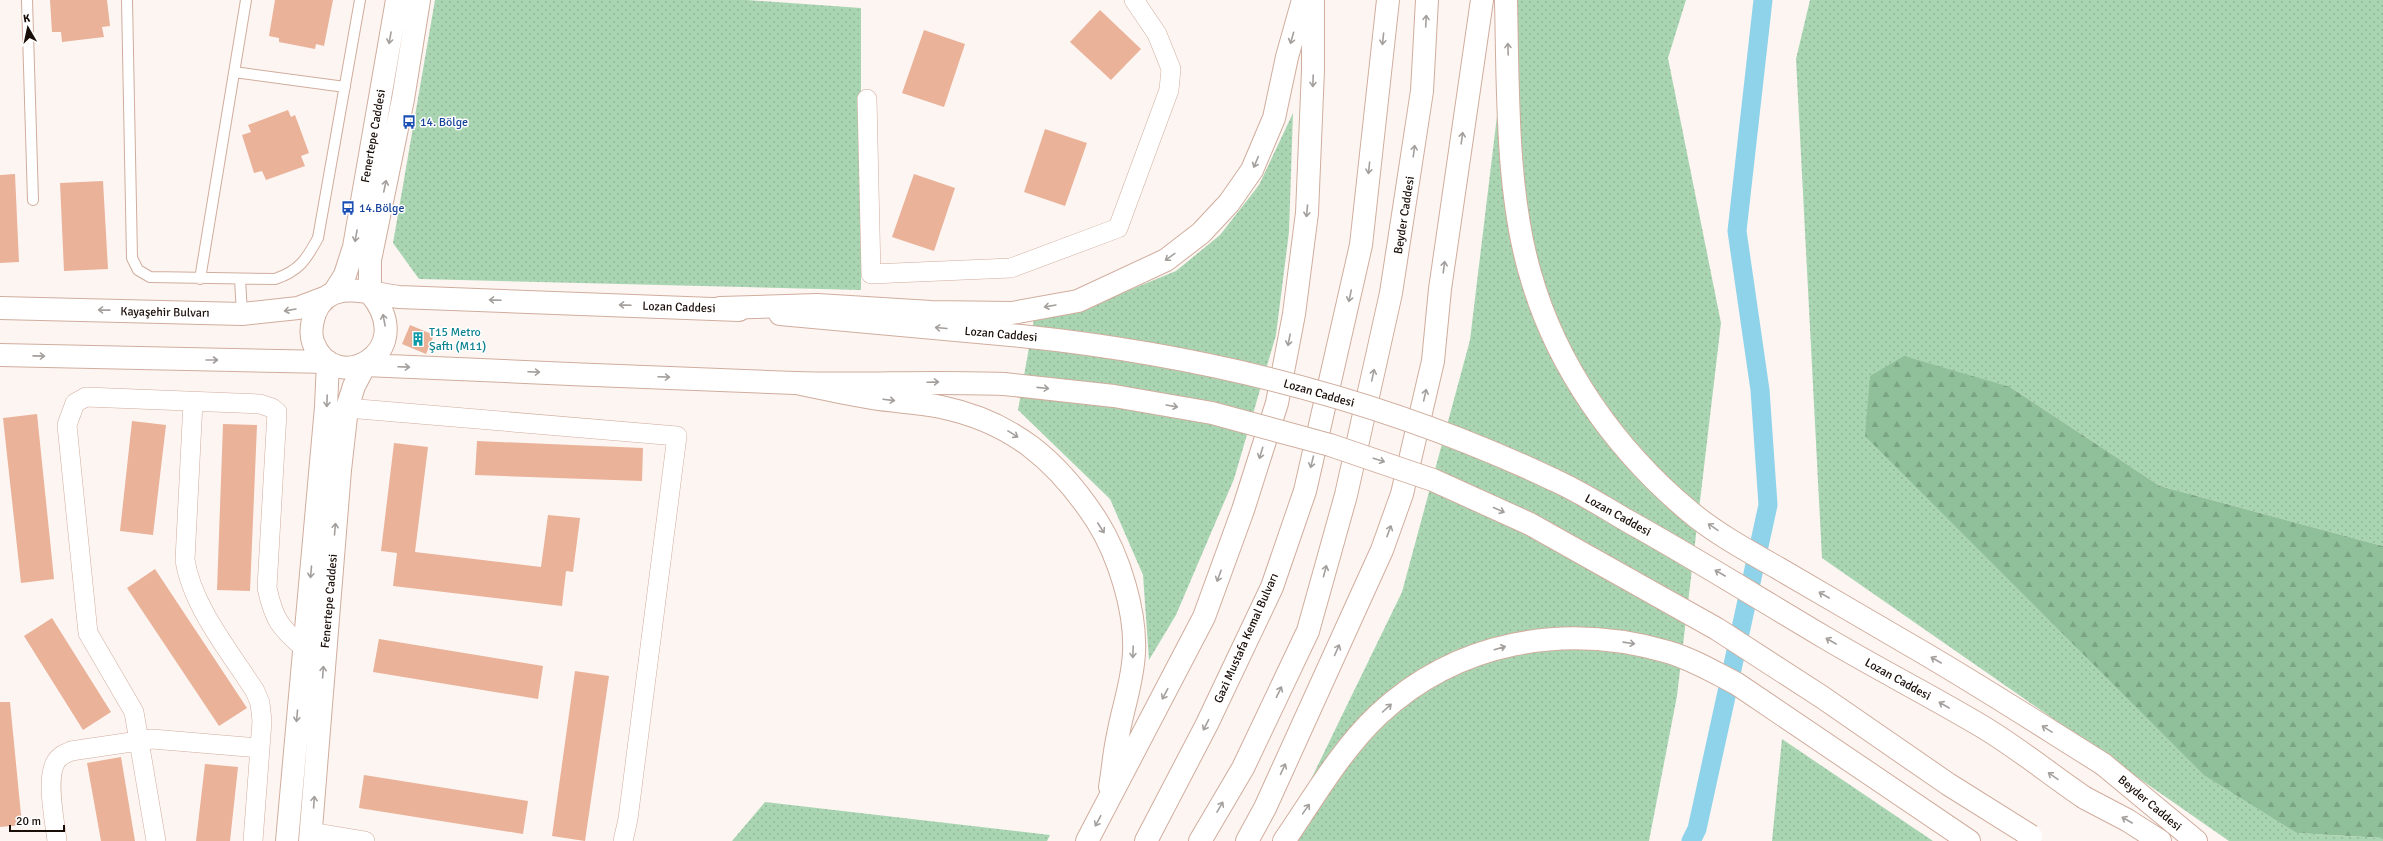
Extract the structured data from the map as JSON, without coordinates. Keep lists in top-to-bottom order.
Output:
{
  "streets": {
    "main road": [
      "Fenertepe Caddesi",
      "Beyder Caddesi",
      "Lozan Caddesi",
      "Kayaşehir Bulvarı",
      "Gazi Mustafa Kemal Bulvarı"
    ]
  },
  "crossings": [
    ["Fenertepe Caddesi", "Lozan Caddesi"],
    ["Fenertepe Caddesi", "Kayaşehir Bulvarı"],
    ["Lozan Caddesi", "Kayaşehir Bulvarı"]
  ],
  "one_way": ["Beyder Caddesi"],
  "places": {
    "bus stop": ["14. Bölge", "14.Bölge"],
    "building": ["T15 Metro Şaftı (M11)"]
  },
  "scale_bar": "20 m",
  "north": "top"
}
